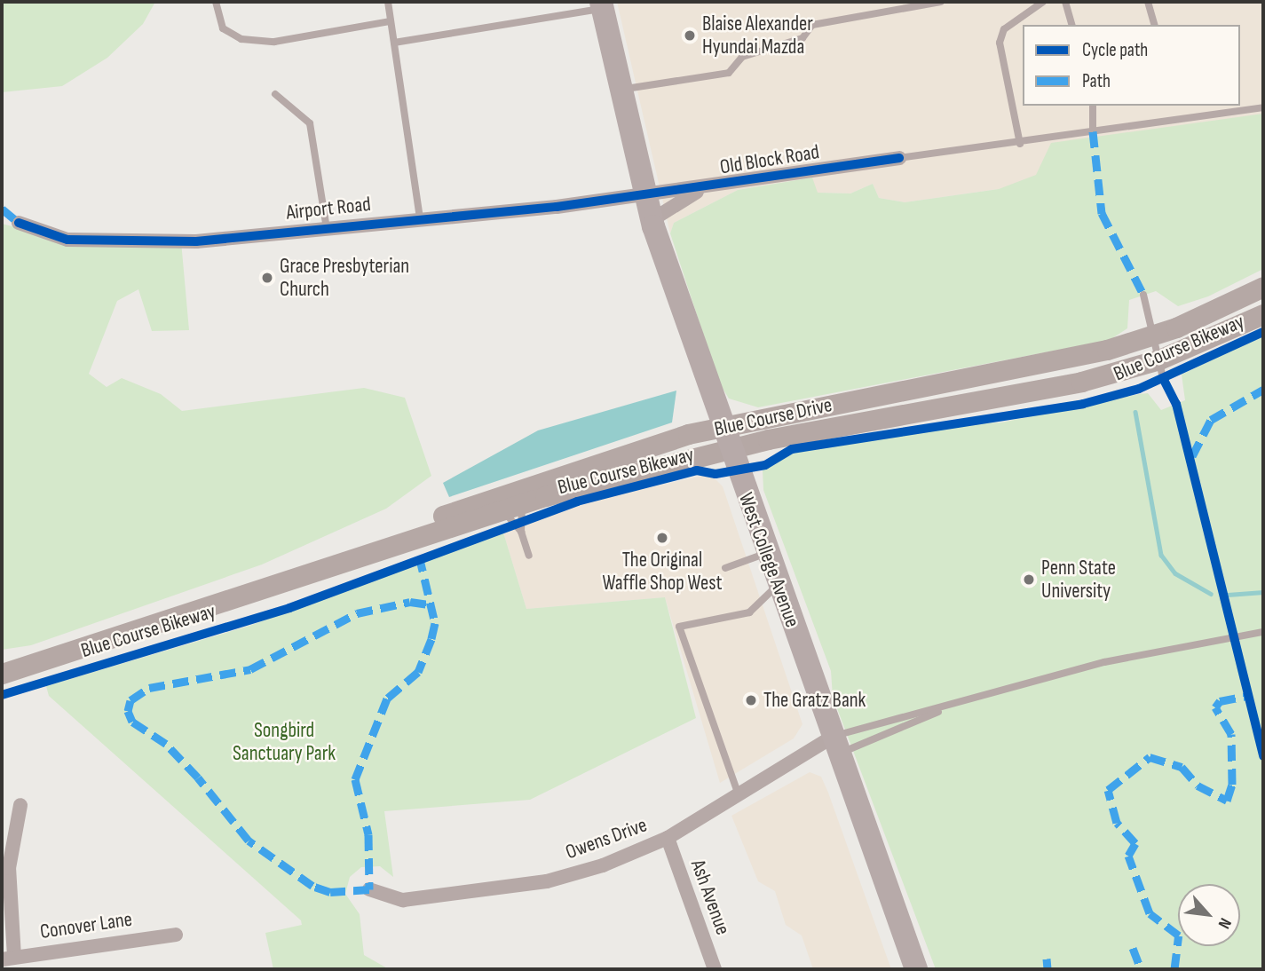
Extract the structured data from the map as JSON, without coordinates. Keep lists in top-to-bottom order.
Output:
{
  "streets": {
    "main road": ["Blue Course Drive", "West College Avenue"],
    "street": [
      "Old Block Road",
      "Airport Road",
      "Owens Drive",
      "Ash Avenue",
      "Conover Lane"
    ],
    "cycle path": ["Blue Course Bikeway"]
  },
  "crossings": [
    ["Old Block Road", "Airport Road"],
    ["Old Block Road", "West College Avenue"],
    ["Airport Road", "West College Avenue"],
    ["Blue Course Drive", "West College Avenue"],
    ["West College Avenue", "Owens Drive"],
    ["Owens Drive", "Ash Avenue"]
  ],
  "parks": ["Songbird Sanctuary Park"],
  "places": [
    "Blaise Alexander Hyundai Mazda",
    "Grace Presbyterian Church",
    "The Original Waffle Shop West",
    "Penn State University",
    "The Gratz Bank"
  ],
  "legend": ["Cycle path", "Path"],
  "north": "bottom right"
}
